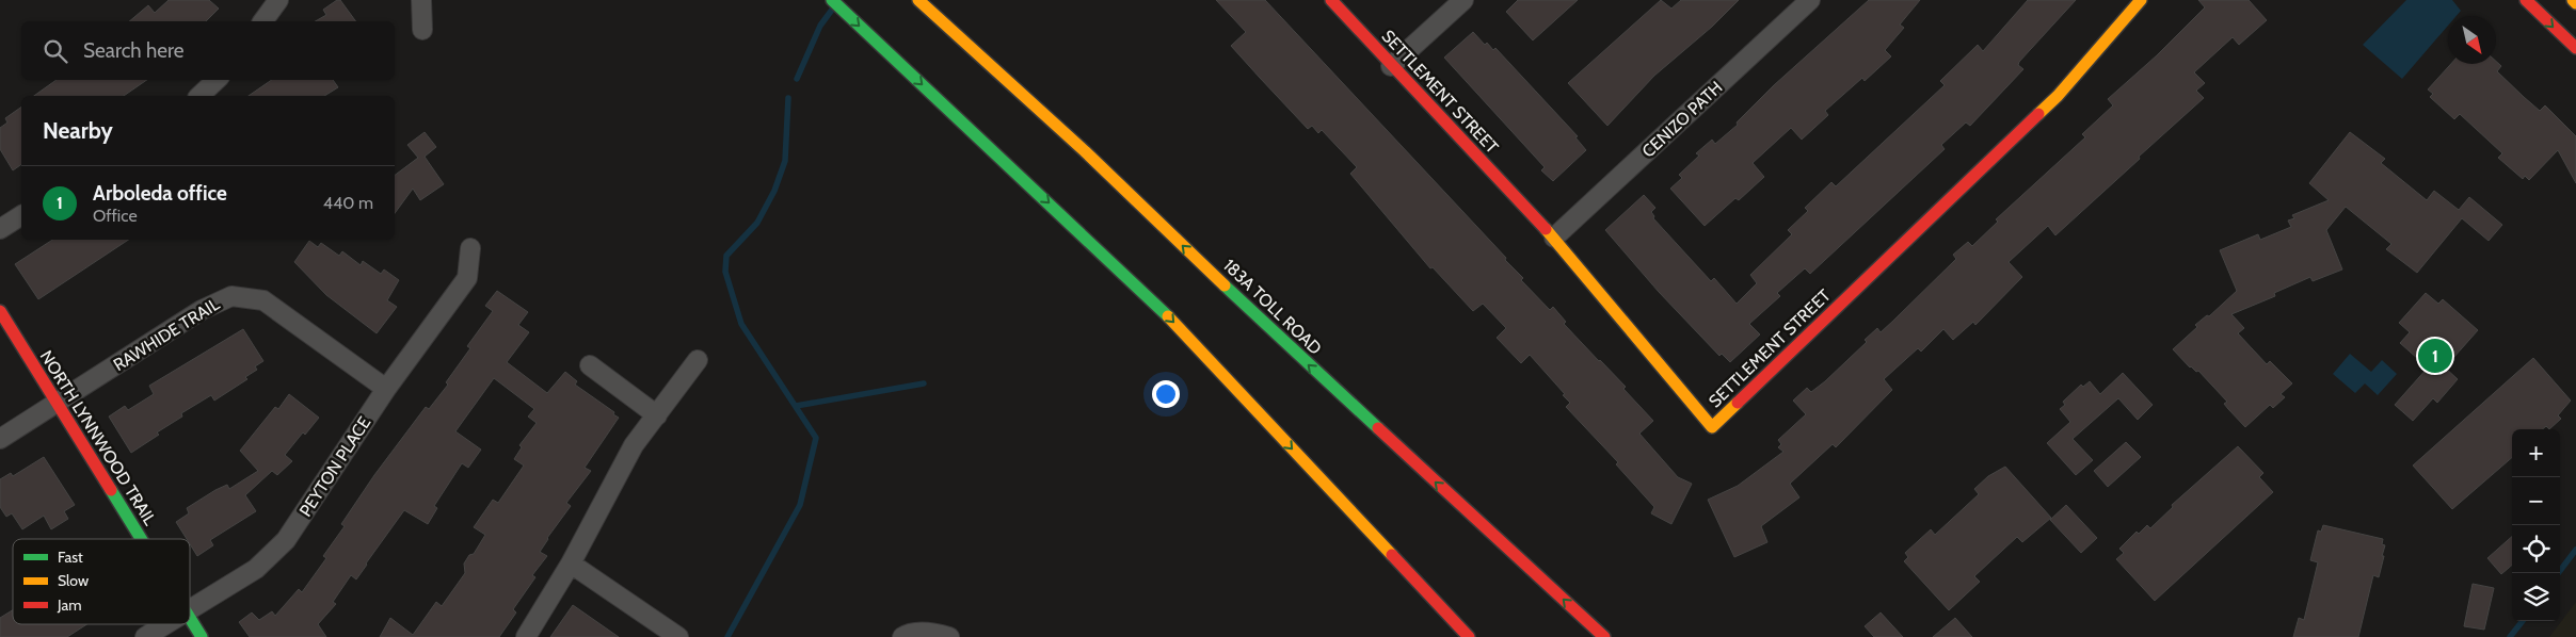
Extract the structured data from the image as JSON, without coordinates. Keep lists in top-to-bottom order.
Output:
{
  "streets": {
    "main road": ["SETTLEMENT STREET", "183A TOLL ROAD", "NORTH LYNNWOOD TRAIL"],
    "street": ["CENIZO PATH", "RAWHIDE TRAIL", "PEYTON PLACE"]
  },
  "crossings": [
    ["SETTLEMENT STREET", "CENIZO PATH"],
    ["RAWHIDE TRAIL", "NORTH LYNNWOOD TRAIL"],
    ["RAWHIDE TRAIL", "PEYTON PLACE"]
  ],
  "legend": ["Fast", "Slow", "Jam"],
  "north": "bottom right",
  "page": {
    "search": "Search here",
    "heading": "Nearby",
    "list": [
      {
        "mark": "1",
        "name": "Arboleda office",
        "note": "Office",
        "value": "440 m"
      }
    ],
    "pins": "1",
    "map_buttons": ["+", "−"]
  }
}
